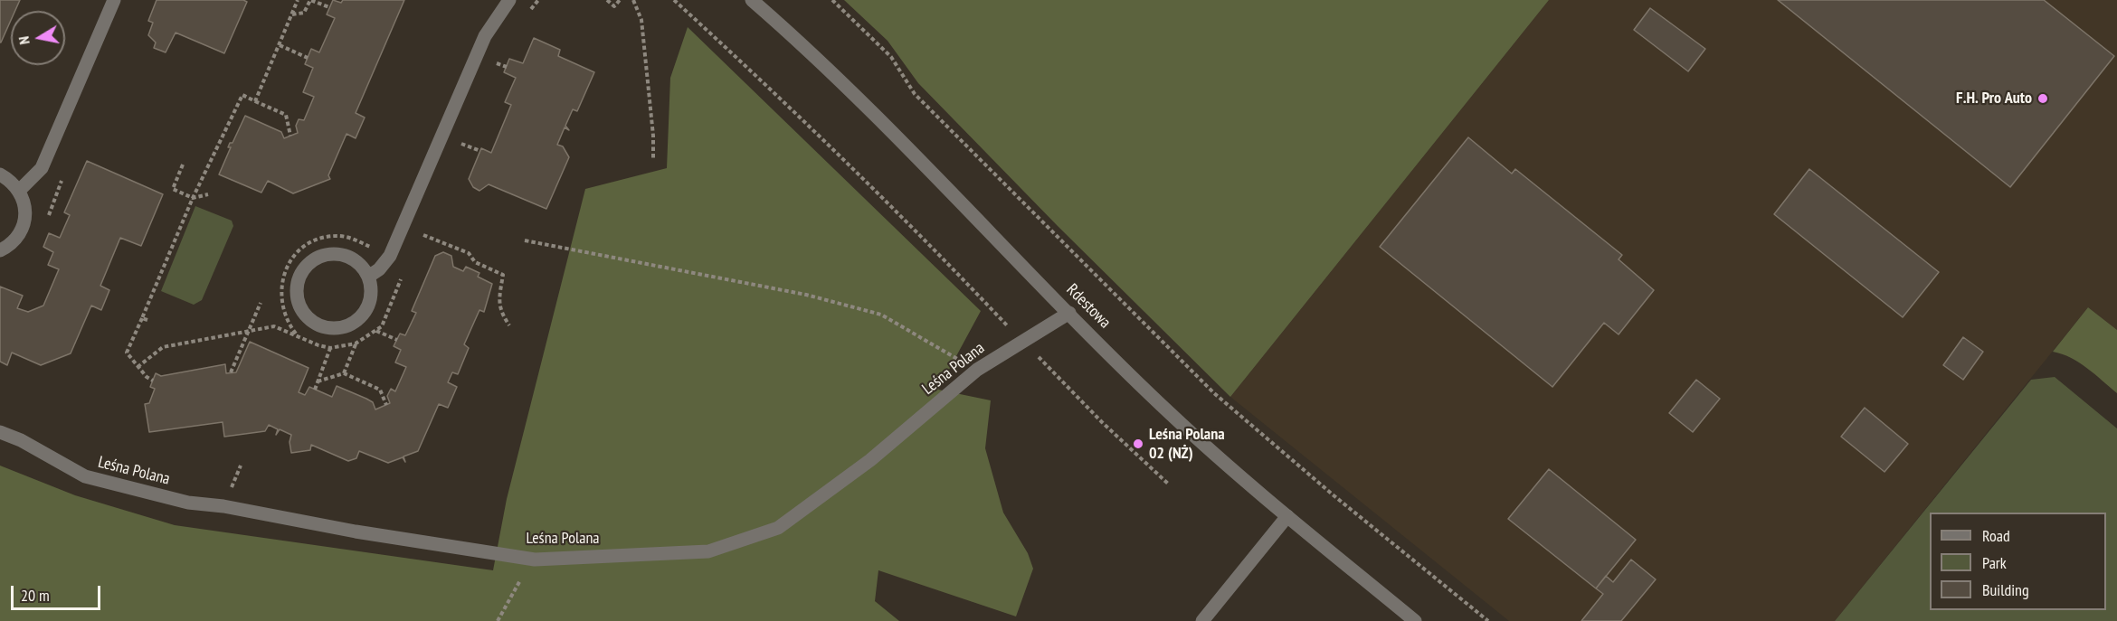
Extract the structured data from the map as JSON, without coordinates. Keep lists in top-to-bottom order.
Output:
{
  "streets": {
    "street": ["Rdestowa", "Leśna Polana"]
  },
  "crossings": [
    ["Rdestowa", "Leśna Polana"]
  ],
  "places": ["F.H. Pro Auto", "Leśna Polana 02 (NŻ)"],
  "legend": ["Road", "Park", "Building"],
  "scale_bar": "20 m",
  "north": "left"
}
